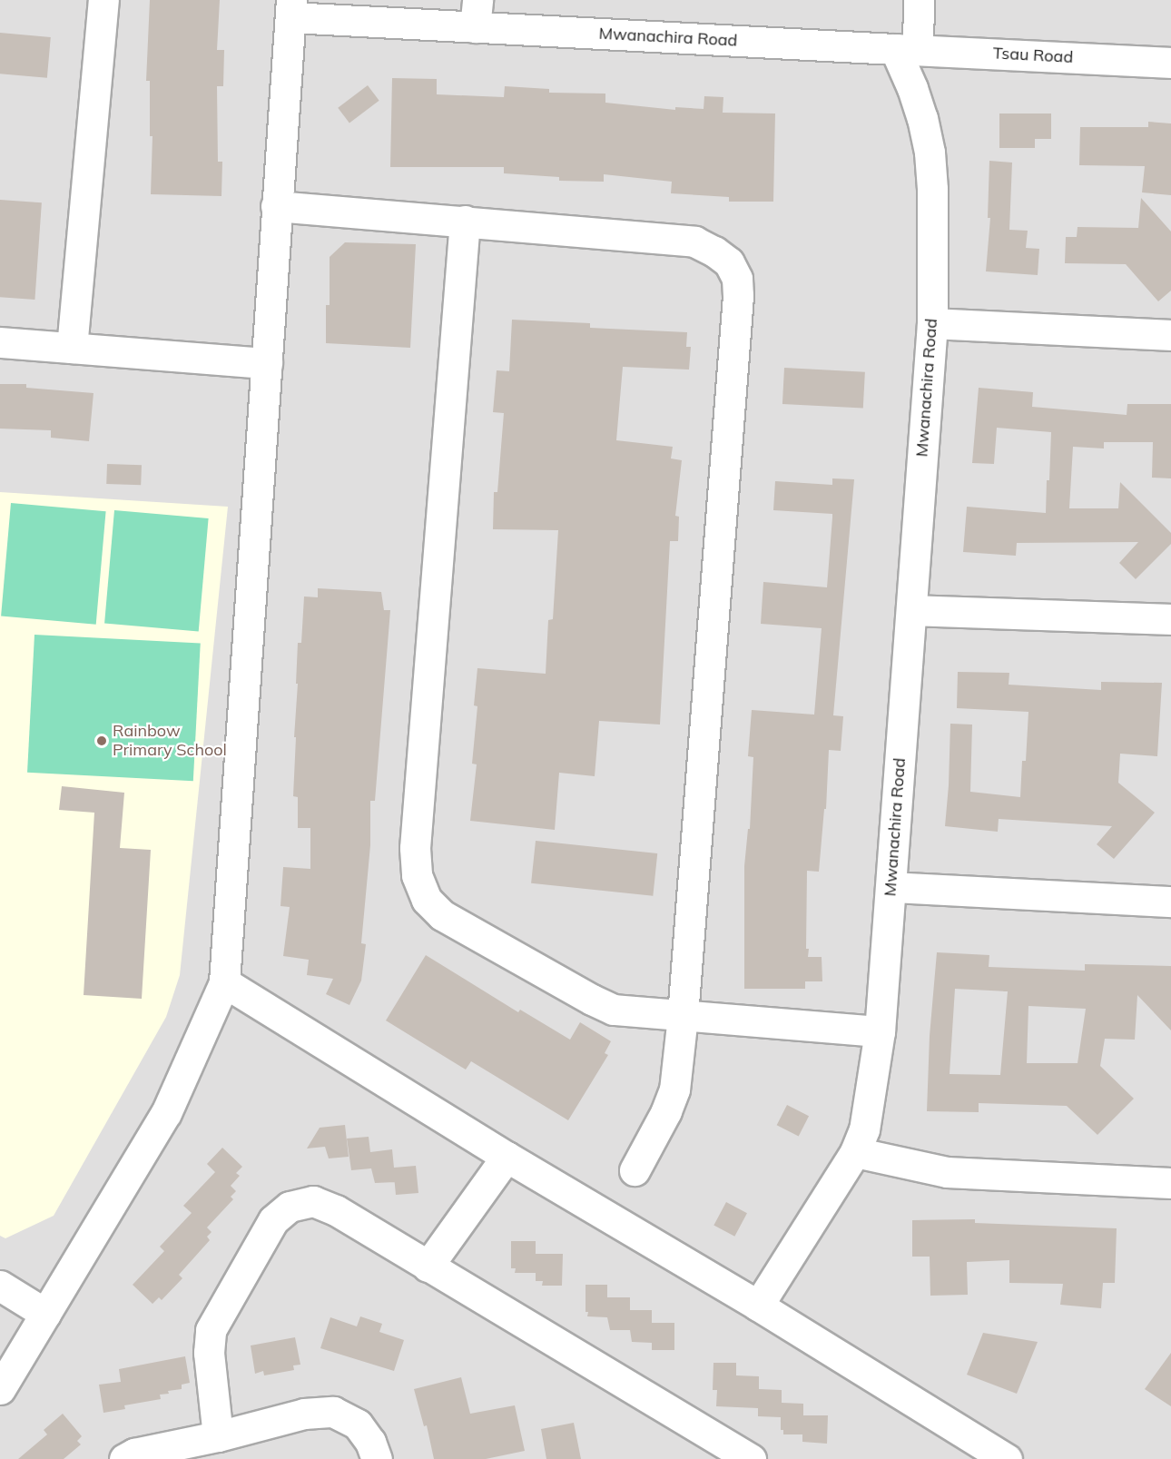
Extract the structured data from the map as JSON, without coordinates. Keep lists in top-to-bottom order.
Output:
{
  "streets": {
    "street": ["Mwanachira Road", "Tsau Road"]
  },
  "crossings": [
    ["Mwanachira Road", "Tsau Road"]
  ],
  "places": ["Rainbow Primary School"]
}
